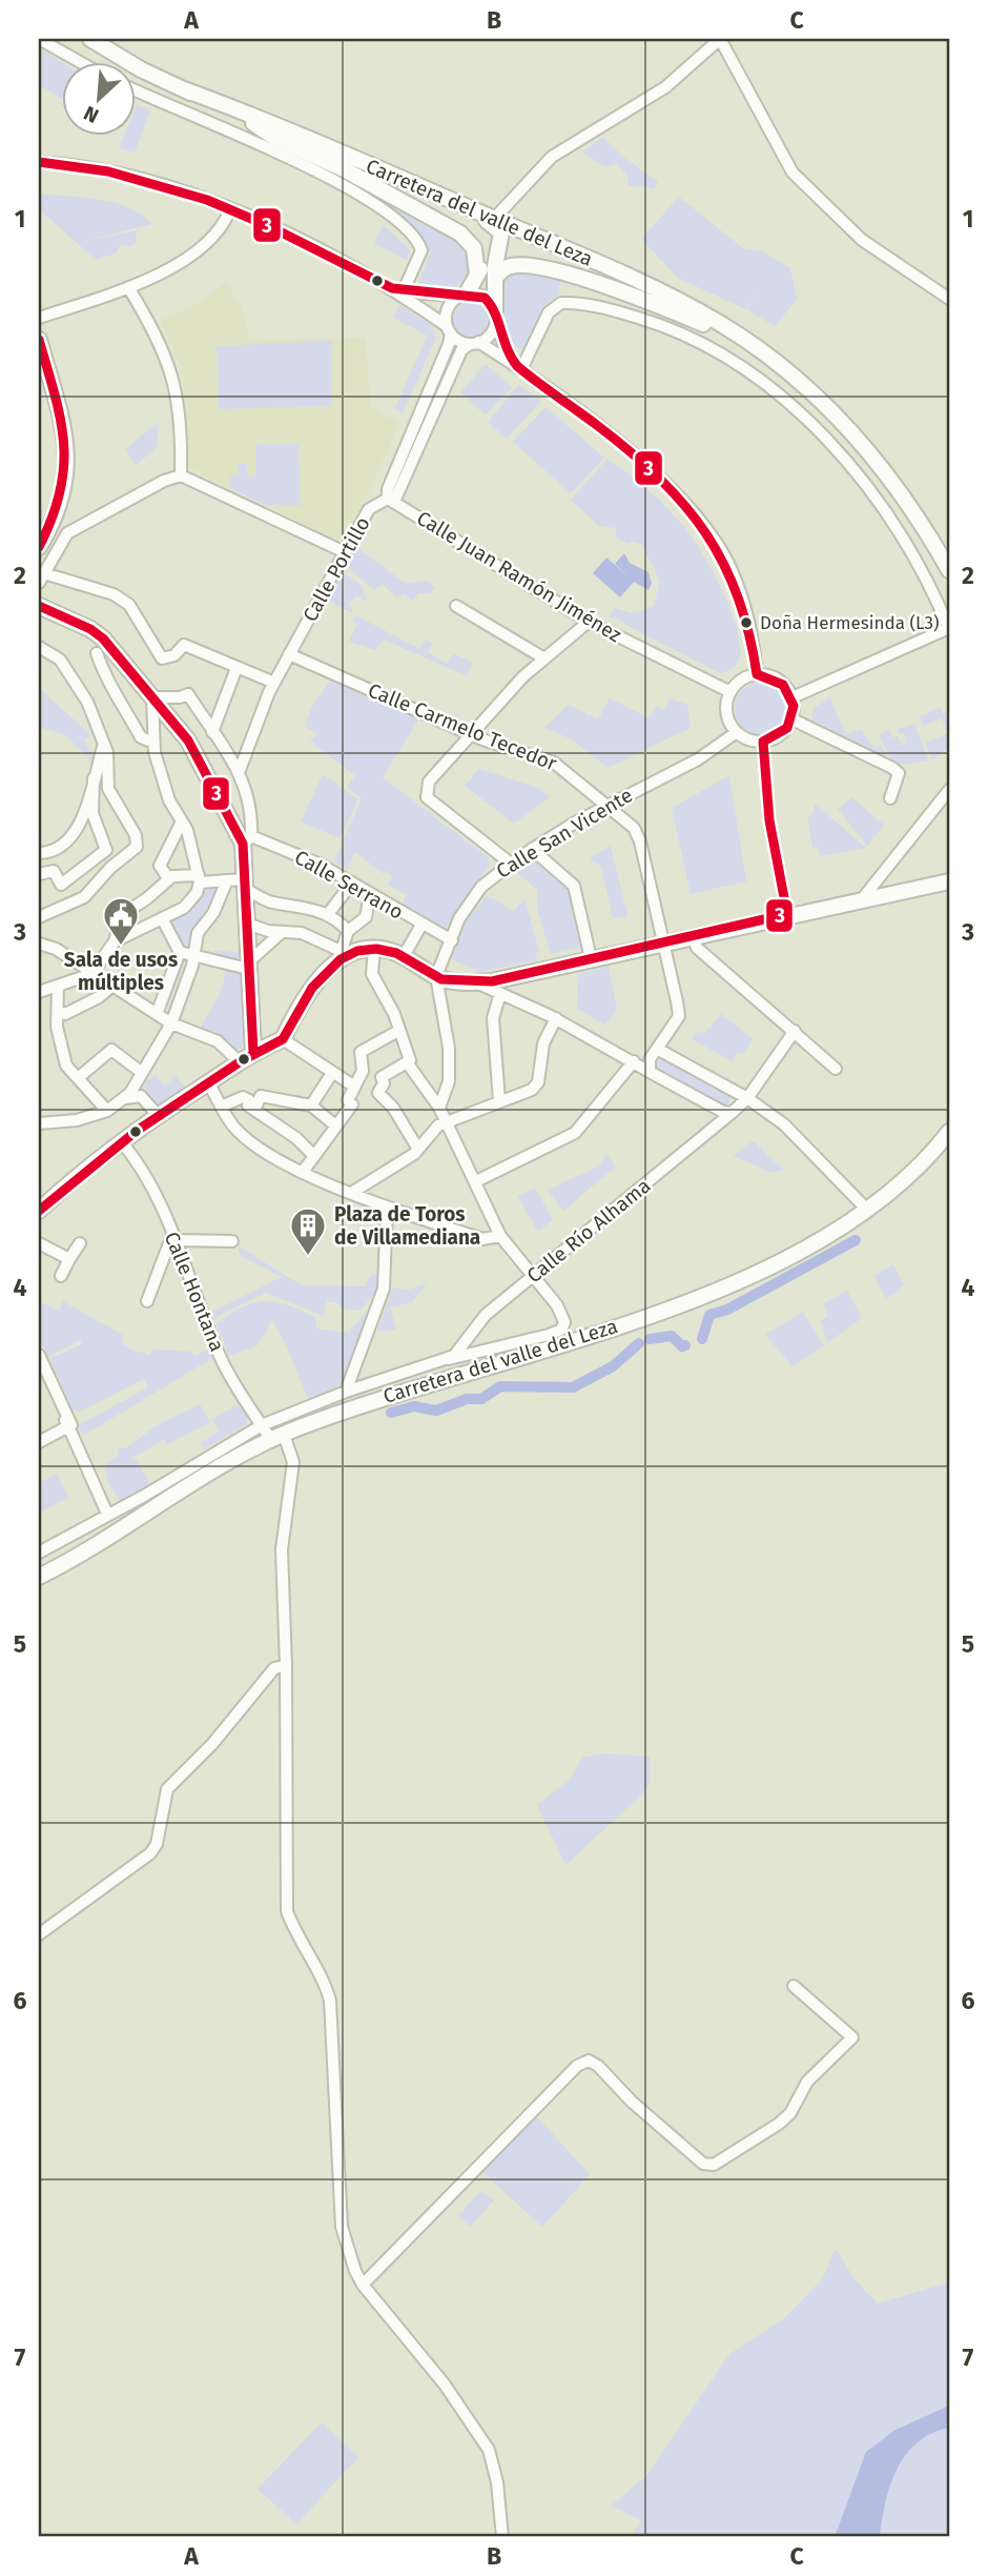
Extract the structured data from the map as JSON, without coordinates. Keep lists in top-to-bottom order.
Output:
{
  "streets": {
    "main road": ["Carretera del valle del Leza"],
    "street": [
      "Calle Portillo",
      "Calle Juan Ramón Jiménez",
      "Calle Carmelo Tecedor",
      "Calle San Vicente",
      "Calle Serrano",
      "Calle Río Alhama",
      "Calle Hontana"
    ]
  },
  "crossings": [
    ["Carretera del valle del Leza", "Calle Hontana"],
    ["Calle Portillo", "Calle Juan Ramón Jiménez"],
    ["Calle Portillo", "Calle Carmelo Tecedor"],
    ["Calle Juan Ramón Jiménez", "Calle San Vicente"],
    ["Calle Carmelo Tecedor", "Calle San Vicente"]
  ],
  "places": {
    "other": ["Doña Hermesinda (L3)"],
    "public building": ["Sala de usos múltiples"],
    "building": ["Plaza de Toros de Villamediana"]
  },
  "lines": ["transit line 3"],
  "north": "bottom left",
  "grid": {
    "columns": ["A", "B", "C"],
    "rows": [
      "1",
      "2",
      "3",
      "4",
      "5",
      "6",
      "7"
    ]
  }
}
